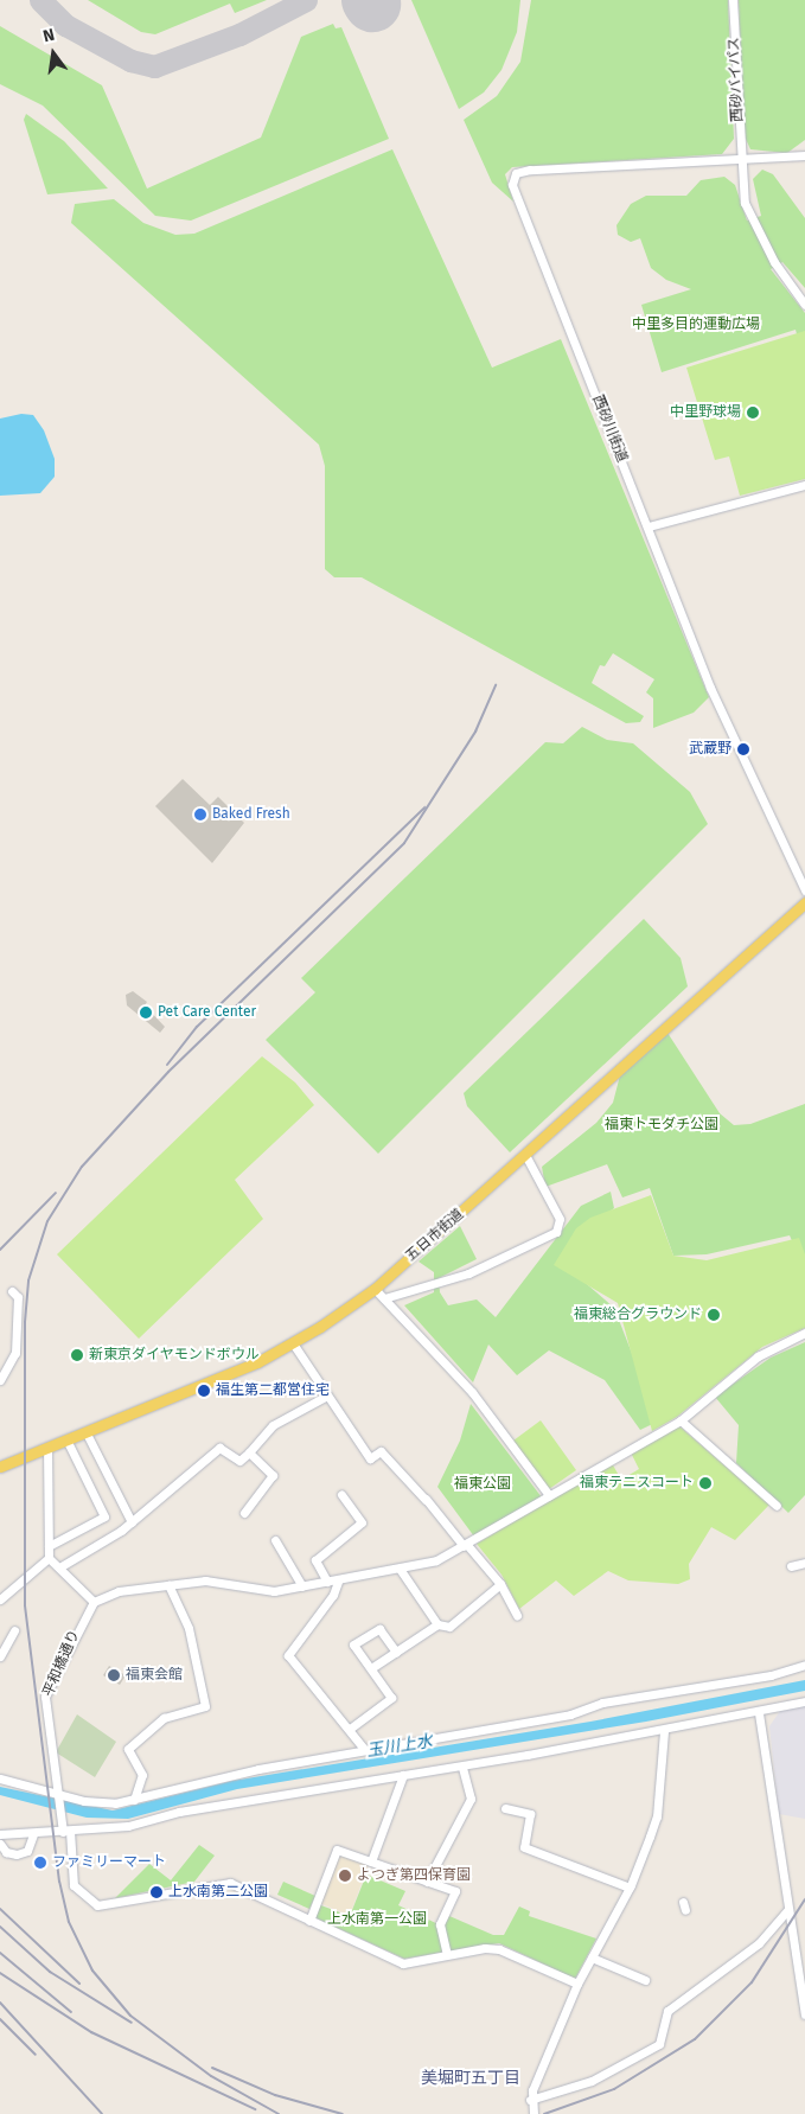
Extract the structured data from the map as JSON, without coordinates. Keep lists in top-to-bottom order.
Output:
{
  "streets": {
    "main road": ["五日市街道"],
    "street": ["西砂バイパス", "西砂川街道", "平和橋通り"]
  },
  "crossings": [
    ["西砂バイパス", "西砂川街道"]
  ],
  "districts": ["美堀町五丁目"],
  "water": ["玉川上水"],
  "parks": [
    "中里多目的運動広場",
    "福東トモダチ公園",
    "福東公園",
    "上水南第一公園"
  ],
  "places": [
    "中里野球場",
    "武蔵野",
    "Baked Fresh",
    "Pet Care Center",
    "福東総合グラウンド",
    "新東京ダイヤモンドボウル",
    "福生第二都営住宅",
    "福東テニスコート",
    "福東会館",
    "ファミリーマート",
    "よつぎ第四保育園",
    "上水南第二公園"
  ],
  "north": "top"
}
